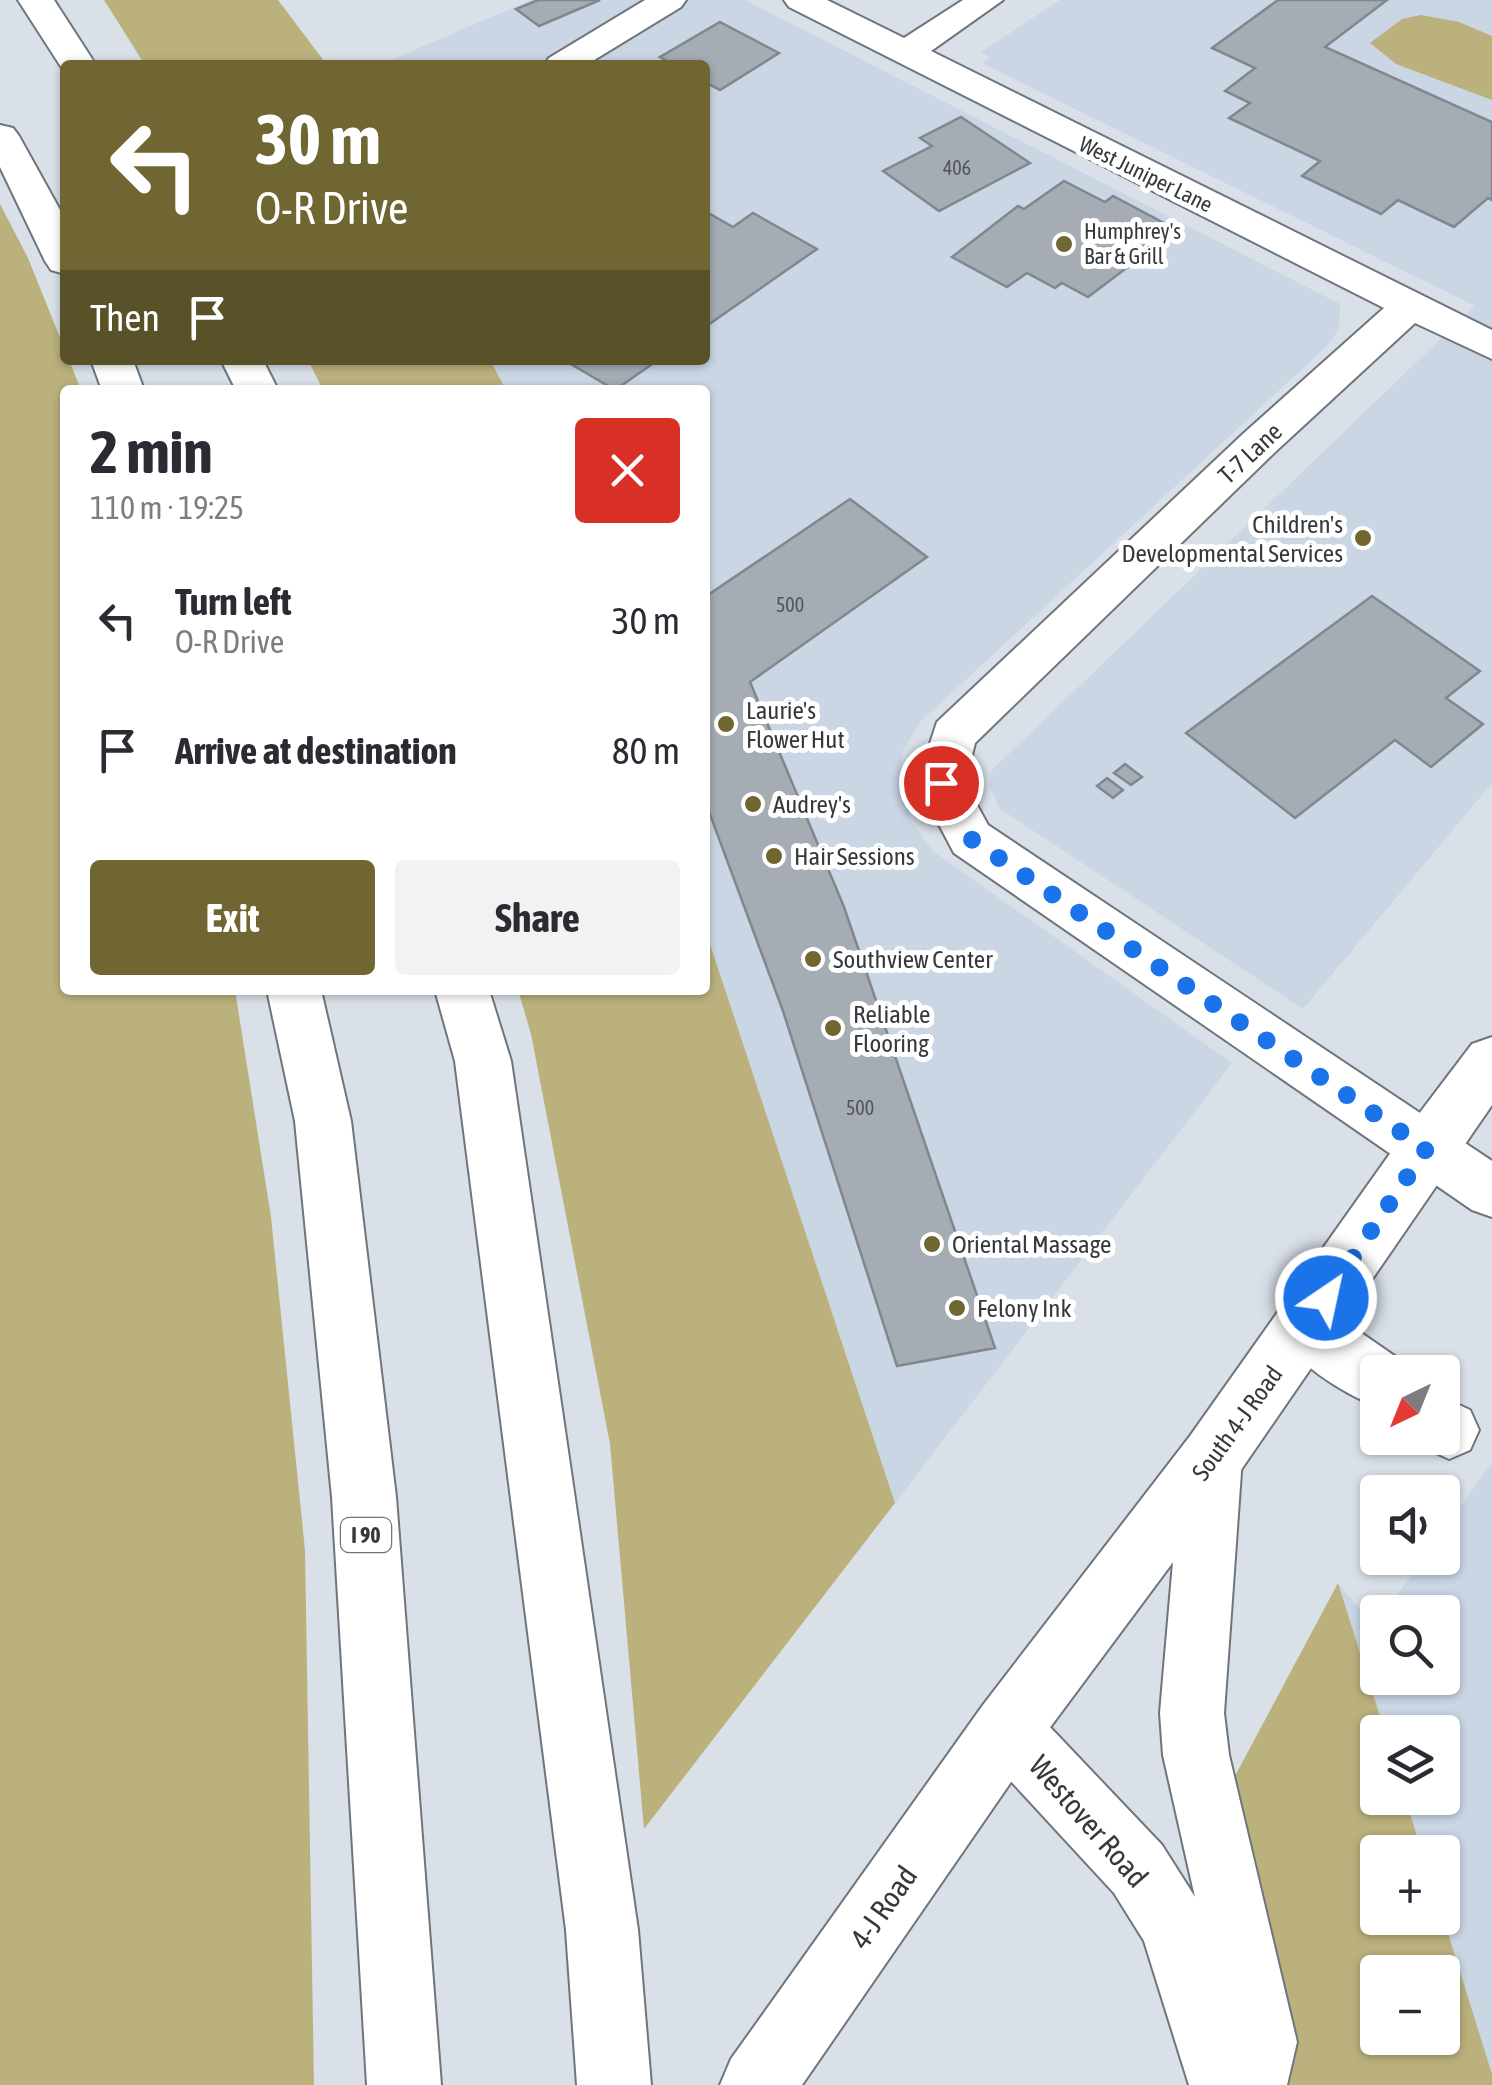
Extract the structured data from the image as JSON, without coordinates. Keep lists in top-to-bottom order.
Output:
{
  "streets": {
    "main road": ["South 4-J Road", "I 90", "4-J Road"],
    "street": ["West Juniper Lane", "T-7 Lane", "Westover Road"]
  },
  "crossings": [
    ["West Juniper Lane", "T-7 Lane"],
    ["T-7 Lane", "South 4-J Road"],
    ["South 4-J Road", "Westover Road"],
    ["South 4-J Road", "4-J Road"],
    ["Westover Road", "4-J Road"]
  ],
  "places": [
    "Humphrey's Bar & Grill",
    "Children's Developmental Services",
    "Laurie's Flower Hut",
    "Audrey's",
    "Hair Sessions",
    "Southview Center",
    "Reliable Flooring",
    "Oriental Massage",
    "Felony Ink"
  ],
  "house_numbers": ["406", "500", "500"],
  "north": "bottom left",
  "page": {
    "turn": ["30 m", "O-R Drive"],
    "then": "Then",
    "heading": ["2 min", "110 m · 19:25"],
    "list": [
      {
        "name": "Turn left",
        "note": "O-R Drive",
        "value": "30 m"
      },
      {
        "name": "Arrive at destination",
        "value": "80 m"
      }
    ],
    "buttons": ["Exit", "Share"],
    "map_buttons": ["+", "−"]
  }
}
